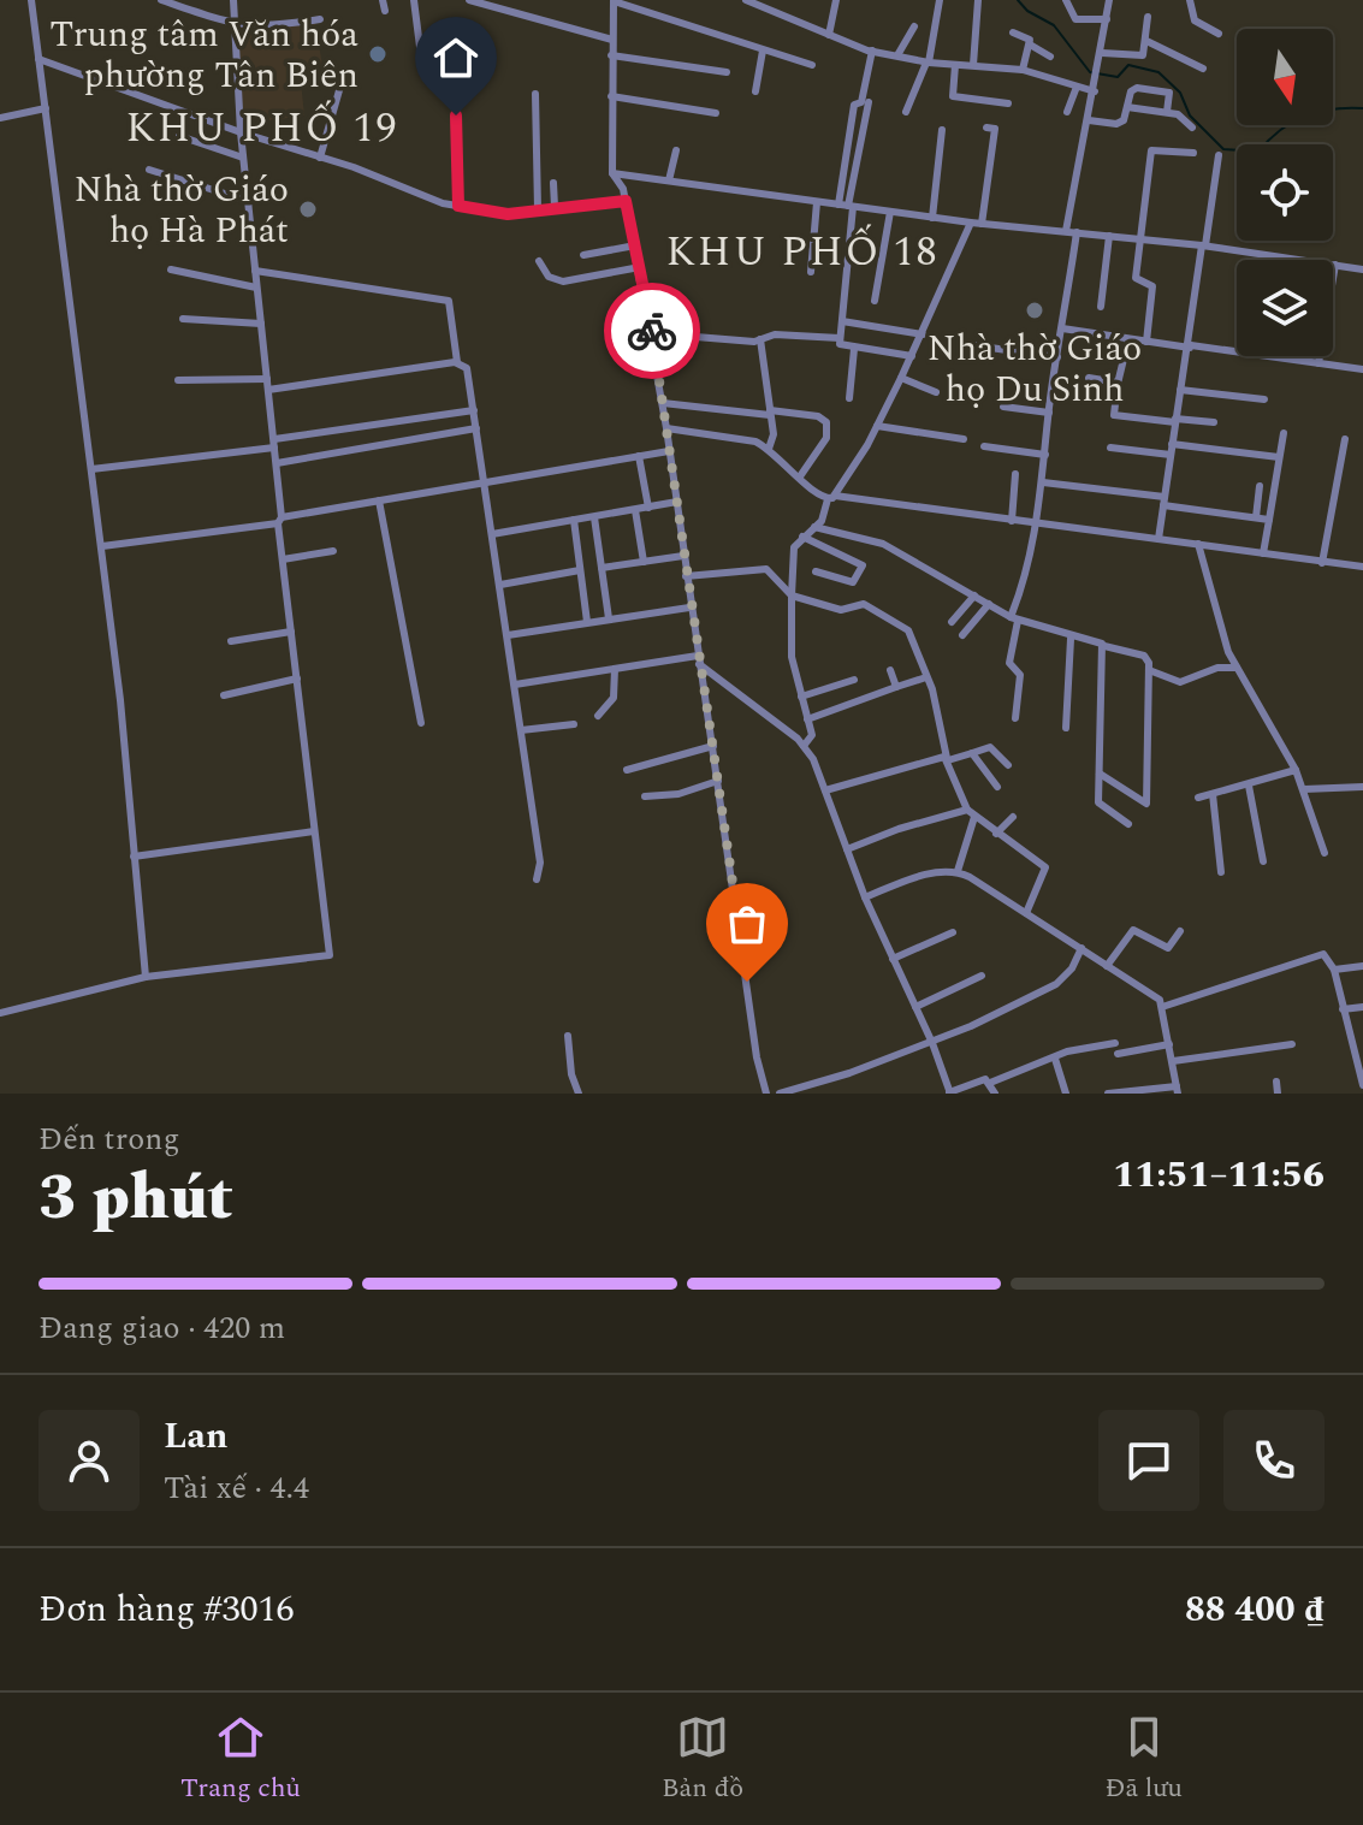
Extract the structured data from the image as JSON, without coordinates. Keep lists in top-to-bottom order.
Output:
{
  "districts": ["KHU PHỐ 19", "KHU PHỐ 18"],
  "places": ["Trung tâm Văn hóa phường Tân Biên", "Nhà thờ Giáo họ Hà Phát", "Nhà thờ Giáo họ Du Sinh"],
  "north": "bottom",
  "page": {
    "heading": ["3 phút", "Đến trong", "11:51–11:56"],
    "panel": [
      "Lan",
      "Tài xế · 4.4",
      "Đơn hàng #3016",
      "88 400 ₫"
    ],
    "bar": "Đang giao · 420 m",
    "tabs": ["Trang chủ", "Bản đồ", "Đã lưu"]
  }
}
